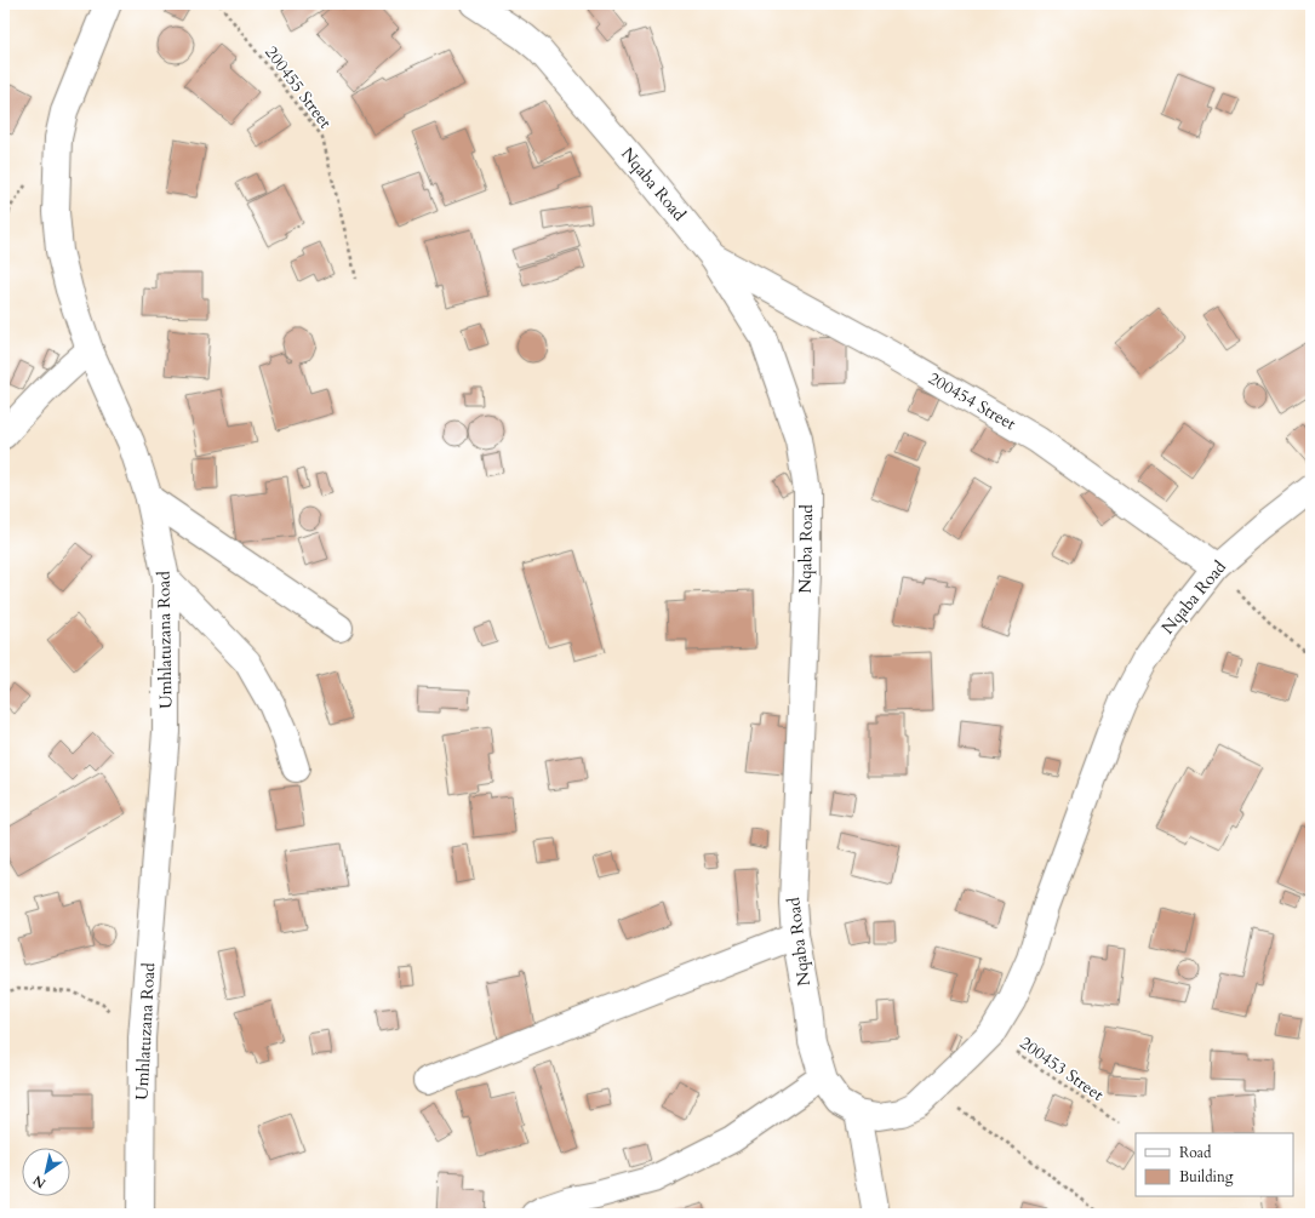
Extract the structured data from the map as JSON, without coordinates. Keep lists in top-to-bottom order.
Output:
{
  "streets": {
    "street": ["Nqaba Road", "200454 Street", "Umhlatuzana Road"],
    "path": ["200455 Street", "200453 Street"]
  },
  "crossings": [
    ["Nqaba Road", "200454 Street"],
    ["Nqaba Road", "200453 Street"]
  ],
  "legend": ["Road", "Building"],
  "north": "bottom left"
}
